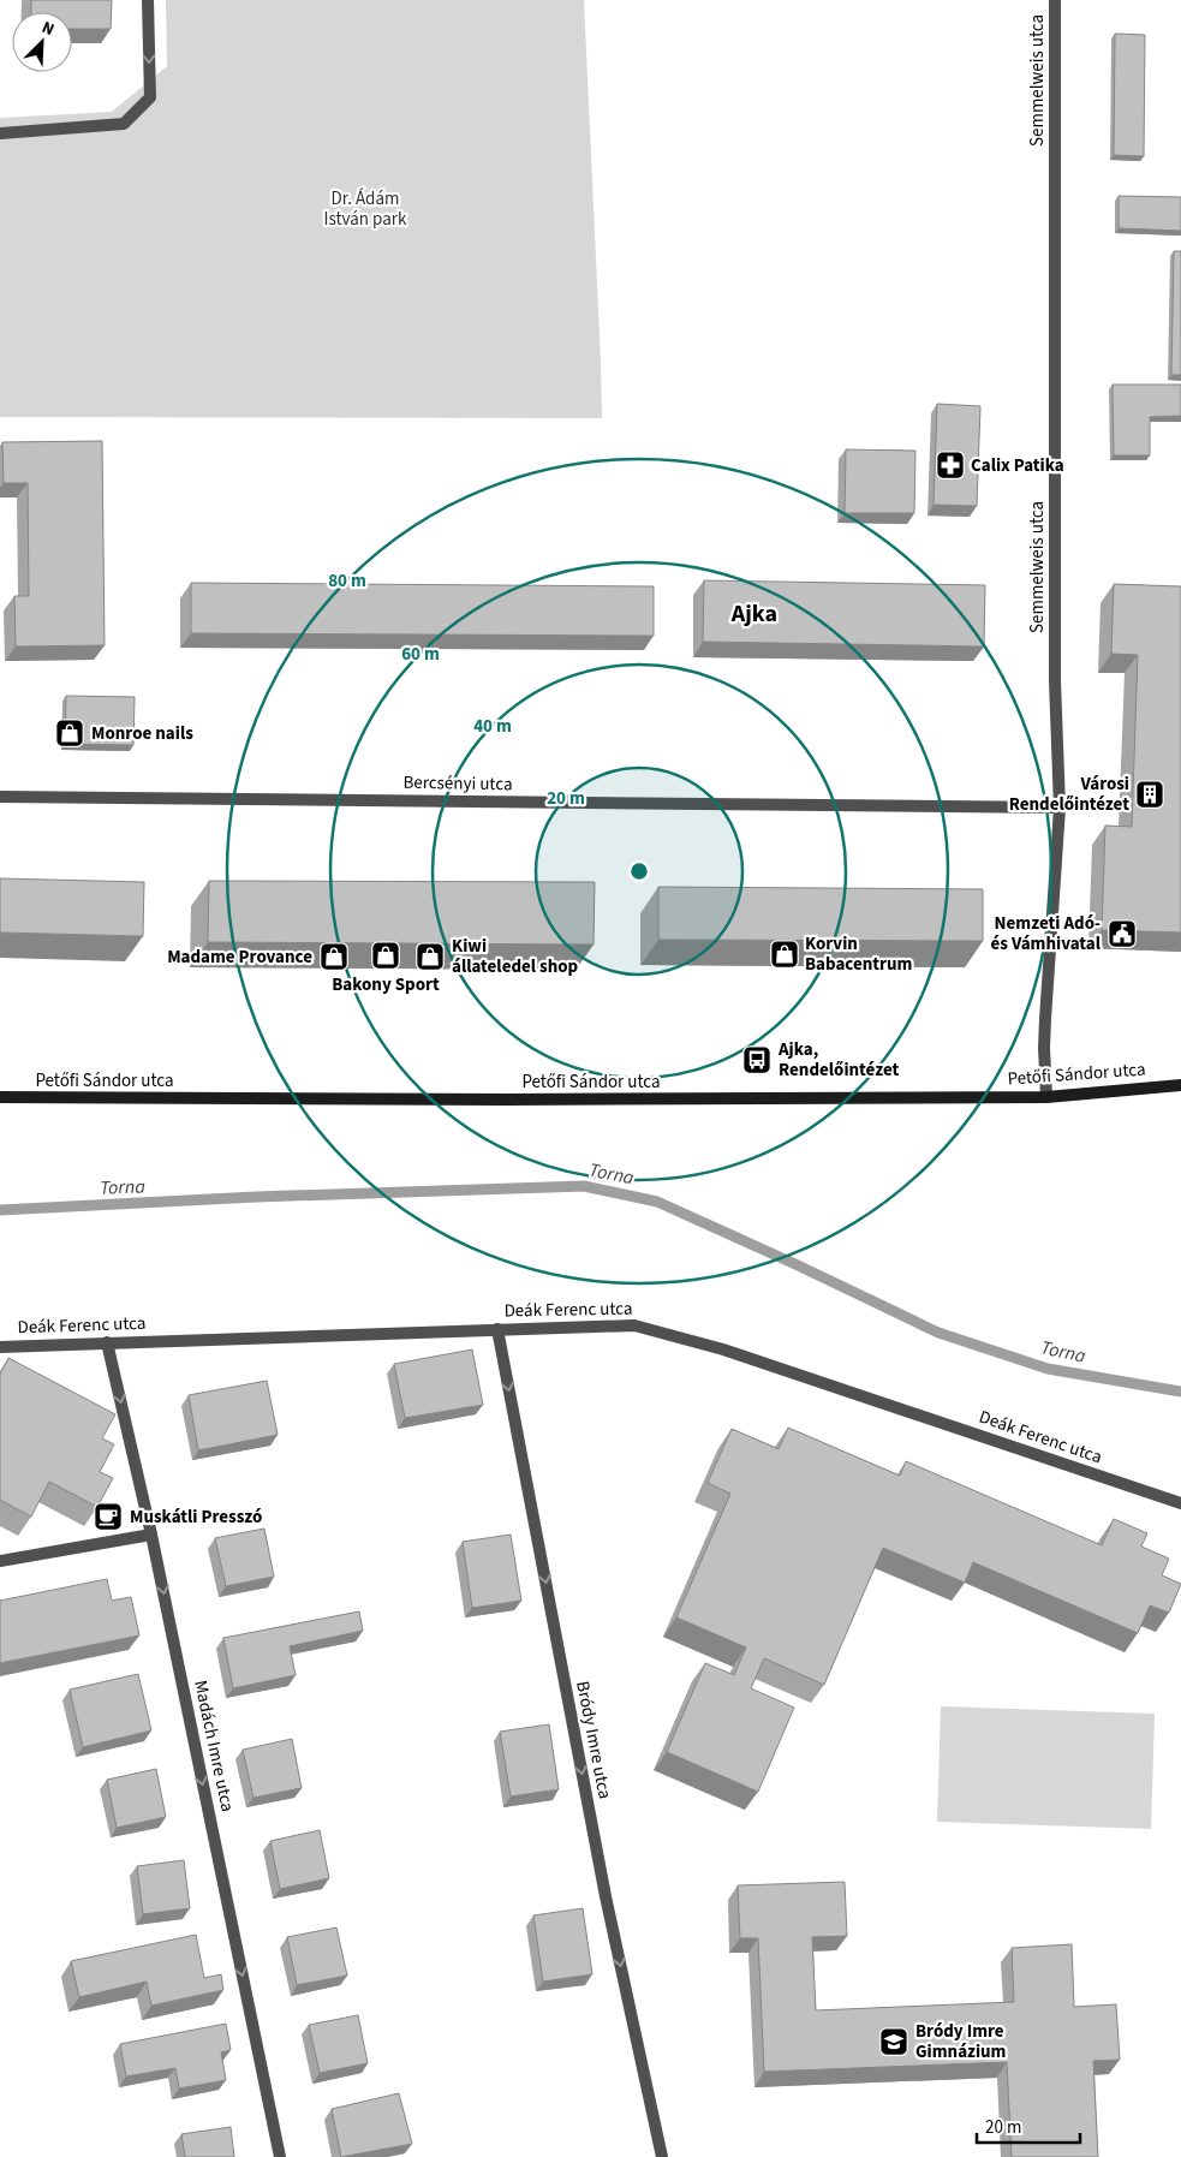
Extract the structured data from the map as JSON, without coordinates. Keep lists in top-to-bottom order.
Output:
{
  "streets": {
    "main road": ["Petőfi Sándor utca"],
    "street": [
      "Semmelweis utca",
      "Bercsényi utca",
      "Deák Ferenc utca",
      "Bródy Imre utca",
      "Madách Imre utca"
    ]
  },
  "crossings": [
    ["Semmelweis utca", "Bercsényi utca"],
    ["Semmelweis utca", "Petőfi Sándor utca"],
    ["Deák Ferenc utca", "Bródy Imre utca"],
    ["Deák Ferenc utca", "Madách Imre utca"]
  ],
  "one_way": ["Bródy Imre utca", "Madách Imre utca"],
  "districts": ["Ajka"],
  "water": ["Torna"],
  "parks": ["Dr. Ádám István park"],
  "places": {
    "pharmacy": ["Calix Patika"],
    "shop": [
      "Monroe nails",
      "Korvin Babacentrum",
      "Bakony Sport",
      "Madame Provance",
      "Kiwi állateledel shop"
    ],
    "building": ["Városi Rendelőintézet"],
    "public building": ["Nemzeti Adó- és Vámhivatal"],
    "bus stop": ["Ajka, Rendelőintézet"],
    "cafe": ["Muskátli Presszó"],
    "school or university": ["Bródy Imre Gimnázium"]
  },
  "scale_bar": "20 m",
  "north": "top right",
  "rings": [
    "80 m",
    "60 m",
    "40 m",
    "20 m"
  ]
}
